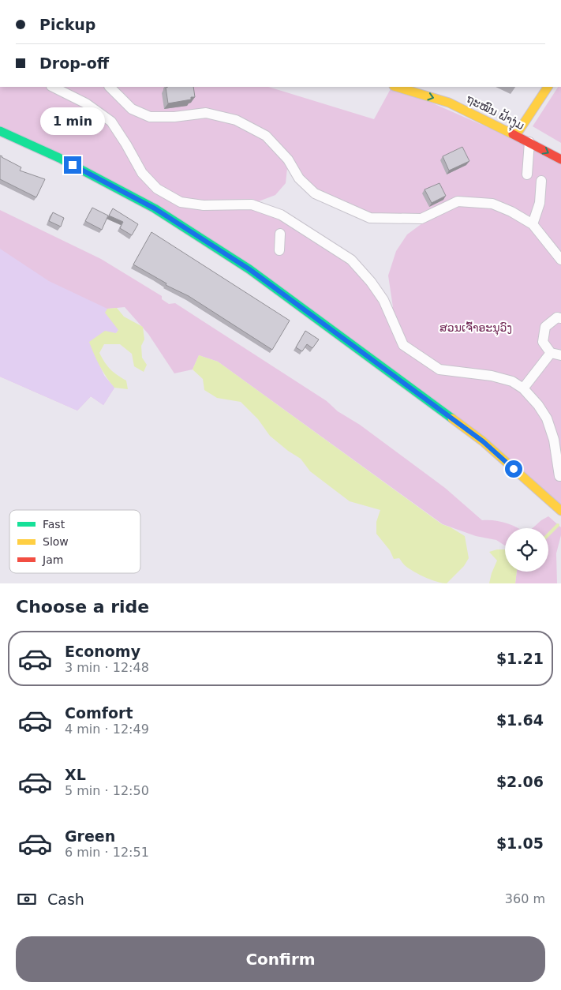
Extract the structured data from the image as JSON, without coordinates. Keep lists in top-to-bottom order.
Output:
{
  "streets": {
    "street": ["ຖະໝົນ ຟ້າງຸ່ມ"]
  },
  "one_way": ["ຖະໝົນ ຟ້າງຸ່ມ"],
  "parks": ["ສວນເຈົ້າອະນຸວົງ"],
  "legend": ["Fast", "Slow", "Jam"],
  "page": {
    "banner": ["Pickup", "Drop-off"],
    "bubble": "1 min",
    "heading": "Choose a ride",
    "list": [
      {
        "name": "Economy",
        "note": "3 min · 12:48",
        "value": "$1.21"
      },
      {
        "name": "Comfort",
        "note": "4 min · 12:49",
        "value": "$1.64"
      },
      {
        "name": "XL",
        "note": "5 min · 12:50",
        "value": "$2.06"
      },
      {
        "name": "Green",
        "note": "6 min · 12:51",
        "value": "$1.05"
      }
    ],
    "pay": ["Cash", "360 m"],
    "buttons": "Confirm"
  }
}
